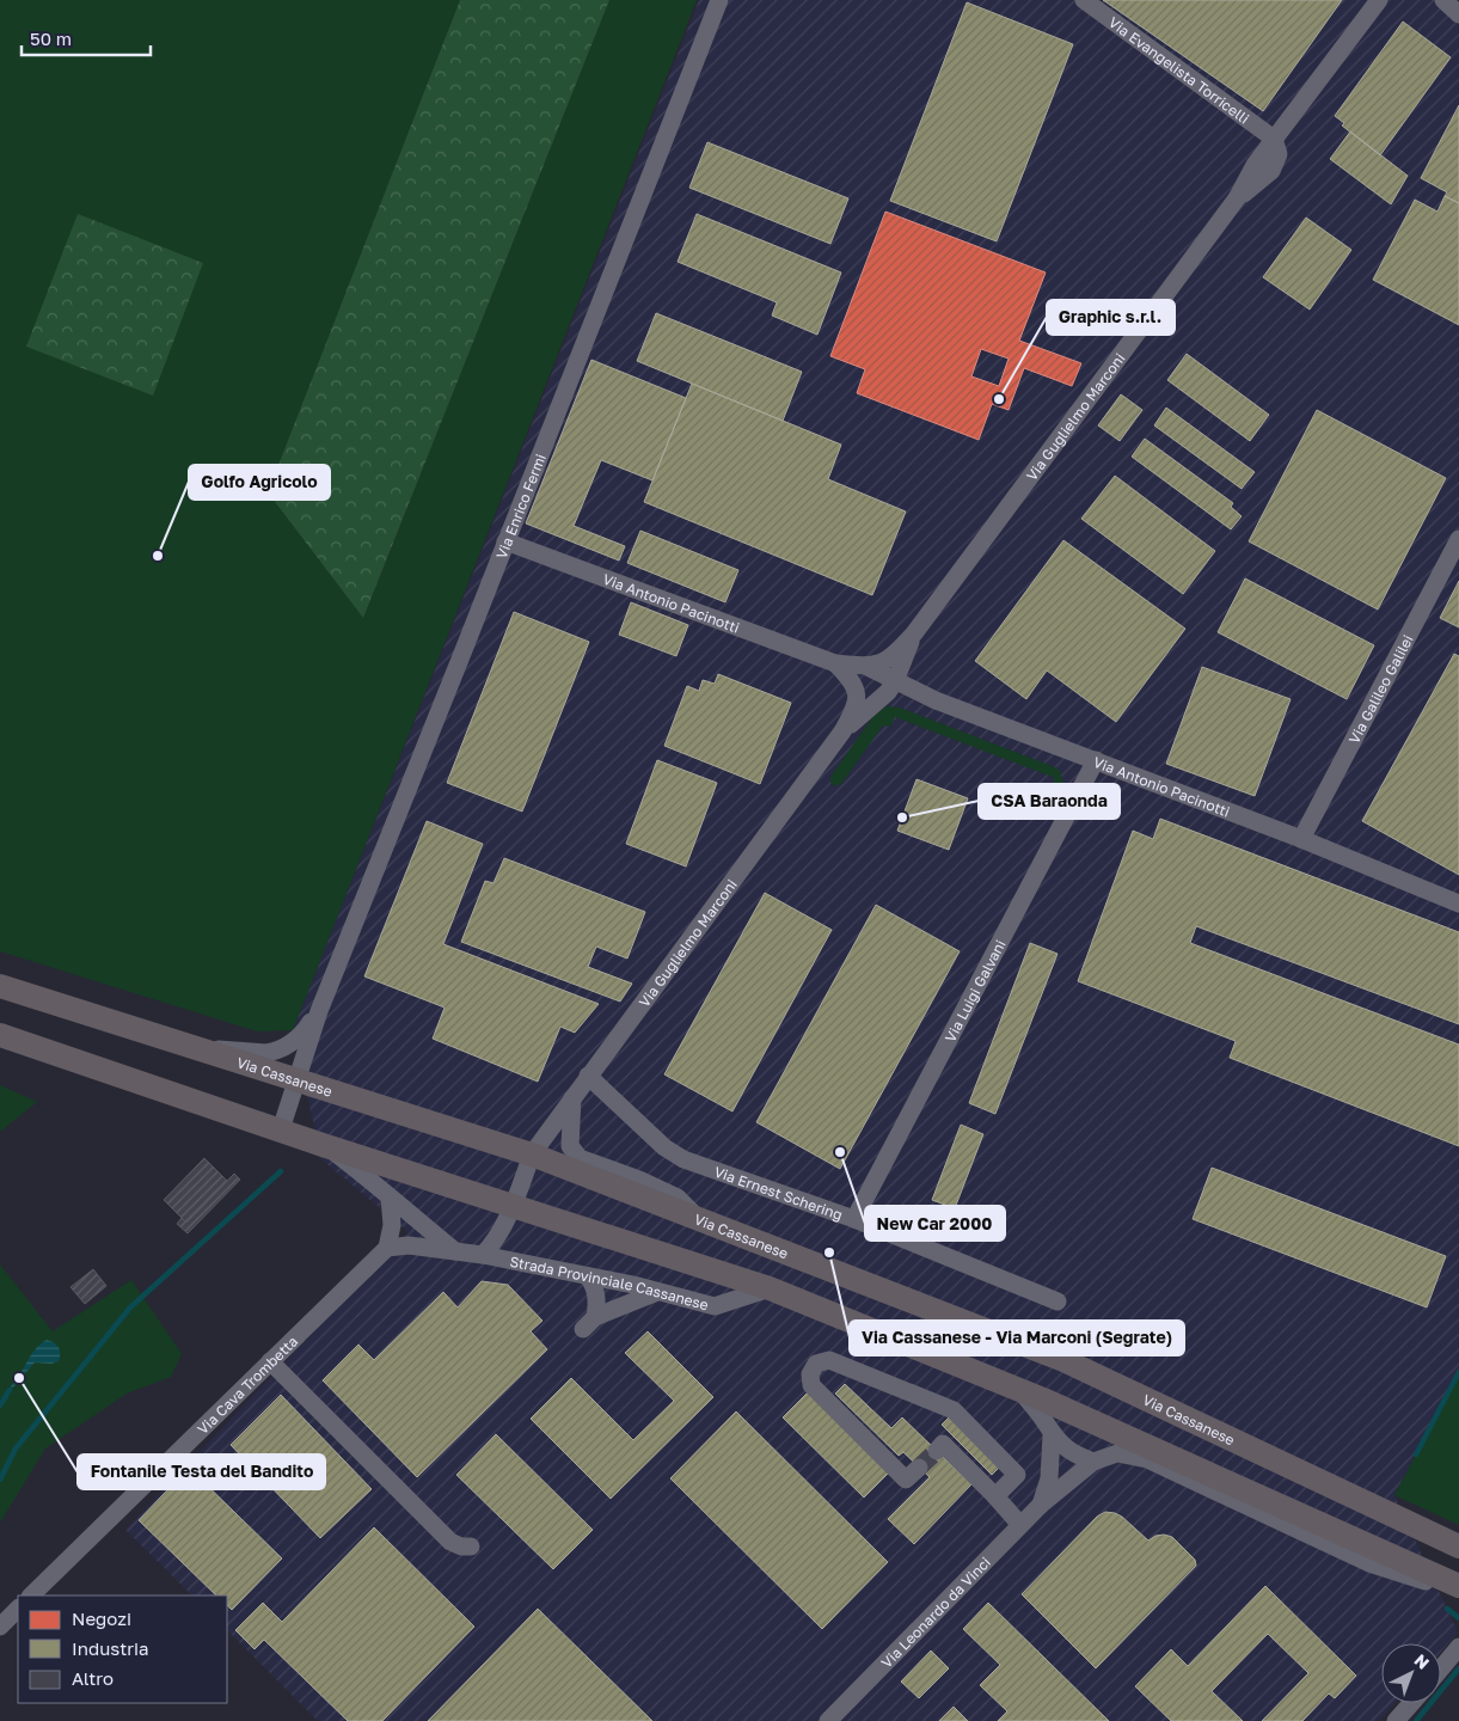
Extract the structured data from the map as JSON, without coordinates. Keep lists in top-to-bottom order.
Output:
{
  "streets": {
    "main road": ["Via Cassanese"],
    "street": [
      "Via Evangelista Torricelli",
      "Via Guglielmo Marconi",
      "Via Enrico Fermi",
      "Via Antonio Pacinotti",
      "Via Galileo Galilei",
      "Via Luigi Galvani",
      "Via Ernest Schering",
      "Strada Provinciale Cassanese",
      "Via Cava Trombetta",
      "Via Leonardo da Vinci"
    ]
  },
  "crossings": [
    ["Via Evangelista Torricelli", "Via Guglielmo Marconi"],
    ["Via Guglielmo Marconi", "Via Antonio Pacinotti"],
    ["Via Guglielmo Marconi", "Via Cassanese"],
    ["Via Guglielmo Marconi", "Via Ernest Schering"],
    ["Via Guglielmo Marconi", "Strada Provinciale Cassanese"],
    ["Via Enrico Fermi", "Via Antonio Pacinotti"],
    ["Via Enrico Fermi", "Via Cassanese"],
    ["Via Antonio Pacinotti", "Via Galileo Galilei"],
    ["Via Antonio Pacinotti", "Via Luigi Galvani"],
    ["Via Luigi Galvani", "Via Ernest Schering"],
    ["Via Cassanese", "Strada Provinciale Cassanese"]
  ],
  "places": [
    "Graphic s.r.l.",
    "Golfo Agricolo",
    "CSA Baraonda",
    "New Car 2000",
    "Via Cassanese - Via Marconi (Segrate)",
    "Fontanile Testa del Bandito"
  ],
  "legend": ["Negozi", "Industria", "Altro"],
  "scale_bar": "50 m",
  "north": "top right"
}
